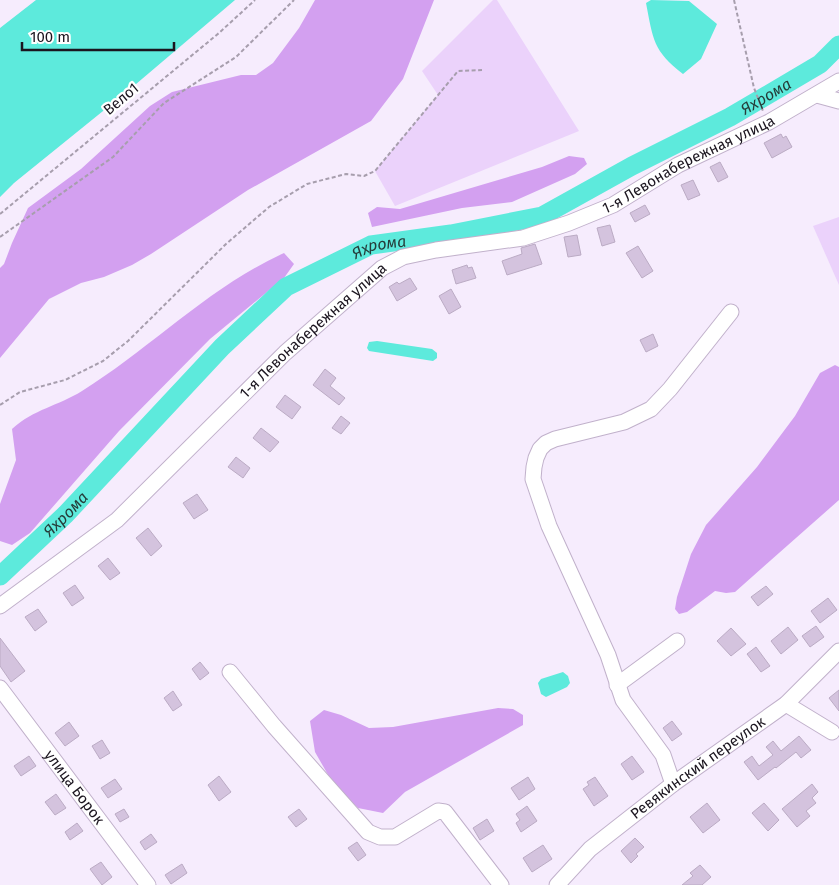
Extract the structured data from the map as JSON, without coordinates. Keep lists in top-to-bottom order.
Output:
{
  "streets": {
    "street": ["1-я Левонабережная улица", "Ревякинский переулок", "улица Борок"],
    "path": ["Вело1"]
  },
  "water": ["Яхрома"],
  "scale_bar": "100 m"
}
